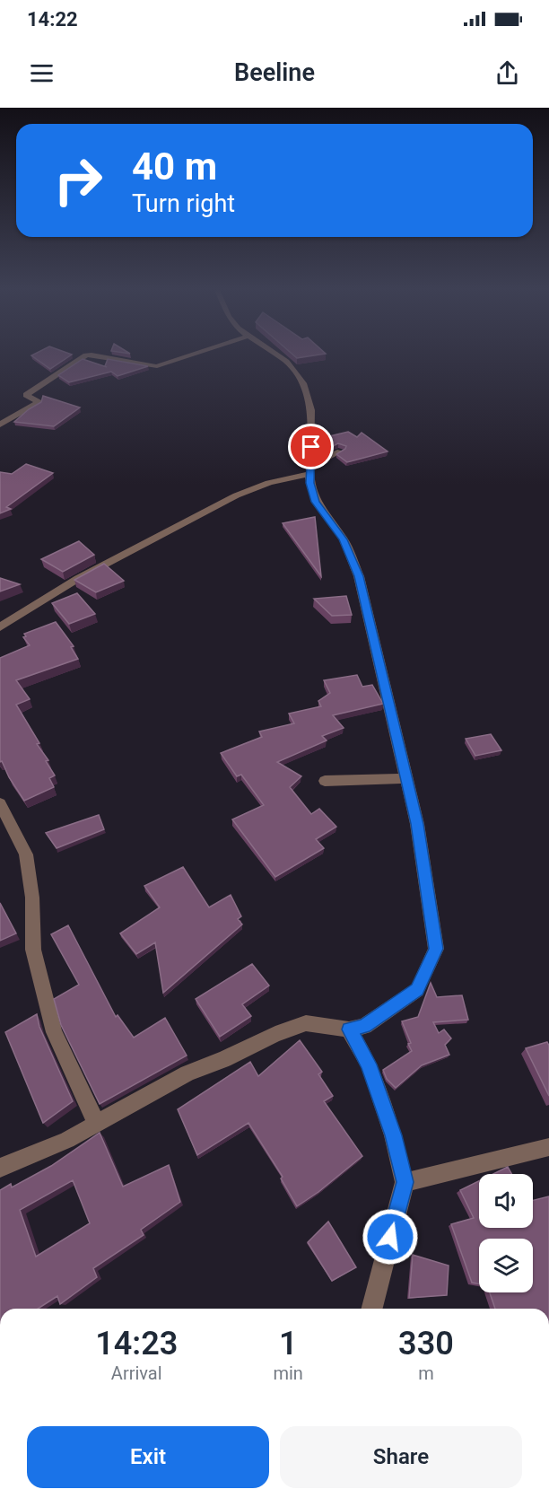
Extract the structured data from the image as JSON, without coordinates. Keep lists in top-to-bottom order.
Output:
{
  "page": {
    "status": "14:22",
    "header": "Beeline",
    "turn": ["40 m", "Turn right"],
    "eta": [
      "14:23",
      "Arrival",
      "1",
      "min",
      "330",
      "m"
    ],
    "buttons": ["Exit", "Share"]
  }
}
